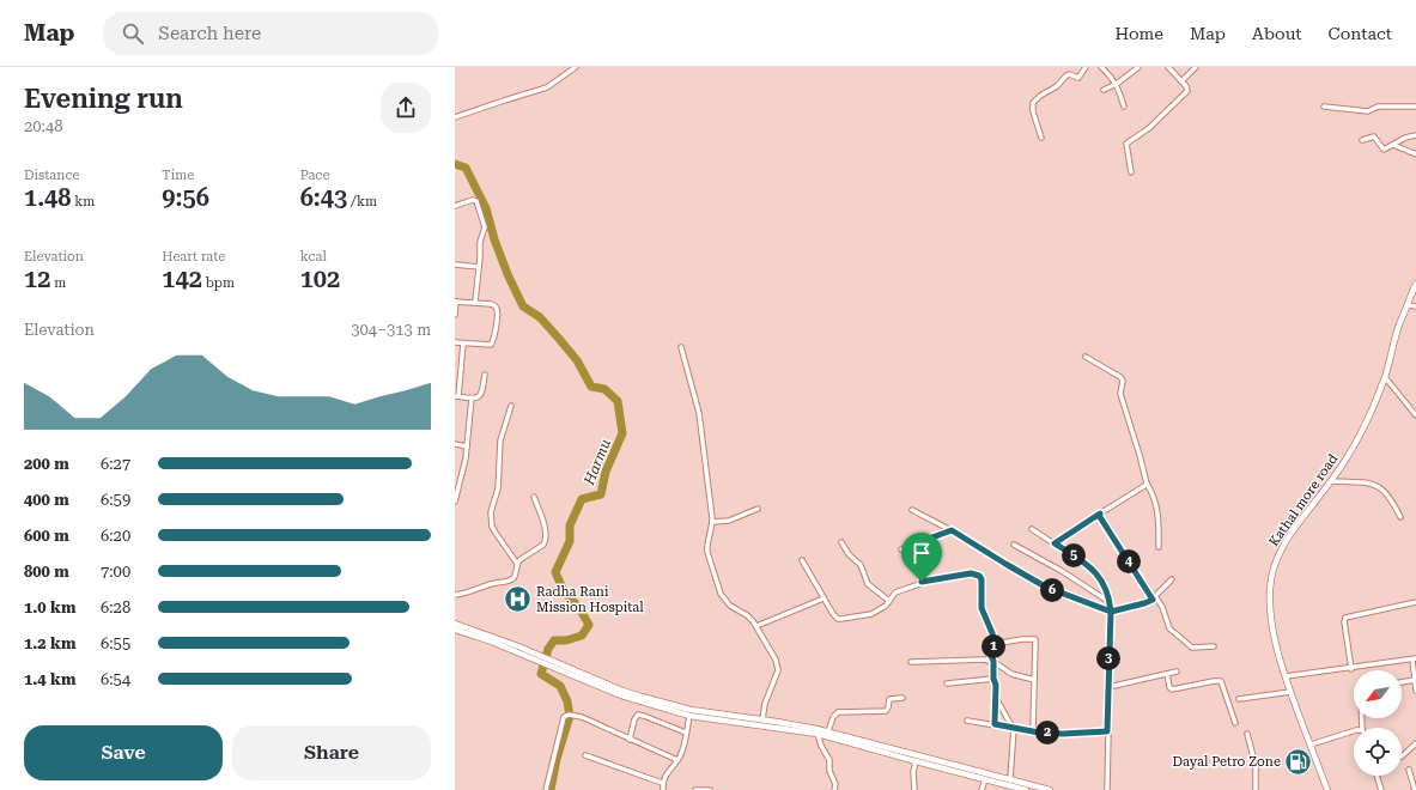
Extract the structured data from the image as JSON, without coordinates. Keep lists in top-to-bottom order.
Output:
{
  "streets": {
    "street": ["Kathal more road"]
  },
  "water": ["Harmu"],
  "places": {
    "hospital": ["Radha Rani Mission Hospital"],
    "fuel station": ["Dayal Petro Zone"]
  },
  "north": "bottom left",
  "page": {
    "header": "Map",
    "search": "Search here",
    "nav": [
      "Home",
      "Map",
      "About",
      "Contact"
    ],
    "heading": ["Evening run", "20:48"],
    "stats": [
      ["Distance", "1.48 km"],
      ["Time", "9:56"],
      ["Pace", "6:43 /km"],
      ["Elevation", "12 m"],
      ["Heart rate", "142 bpm"],
      ["kcal", "102"]
    ],
    "chart": ["Elevation", "304–313 m"],
    "list": [
      {
        "name": "200 m",
        "note": "6:27"
      },
      {
        "name": "400 m",
        "note": "6:59"
      },
      {
        "name": "600 m",
        "note": "6:20"
      },
      {
        "name": "800 m",
        "note": "7:00"
      },
      {
        "name": "1.0 km",
        "note": "6:28"
      },
      {
        "name": "1.2 km",
        "note": "6:55"
      },
      {
        "name": "1.4 km",
        "note": "6:54"
      }
    ],
    "pins": [
      "5",
      "4",
      "6",
      "1",
      "3",
      "2"
    ],
    "buttons": ["Save", "Share"]
  }
}
